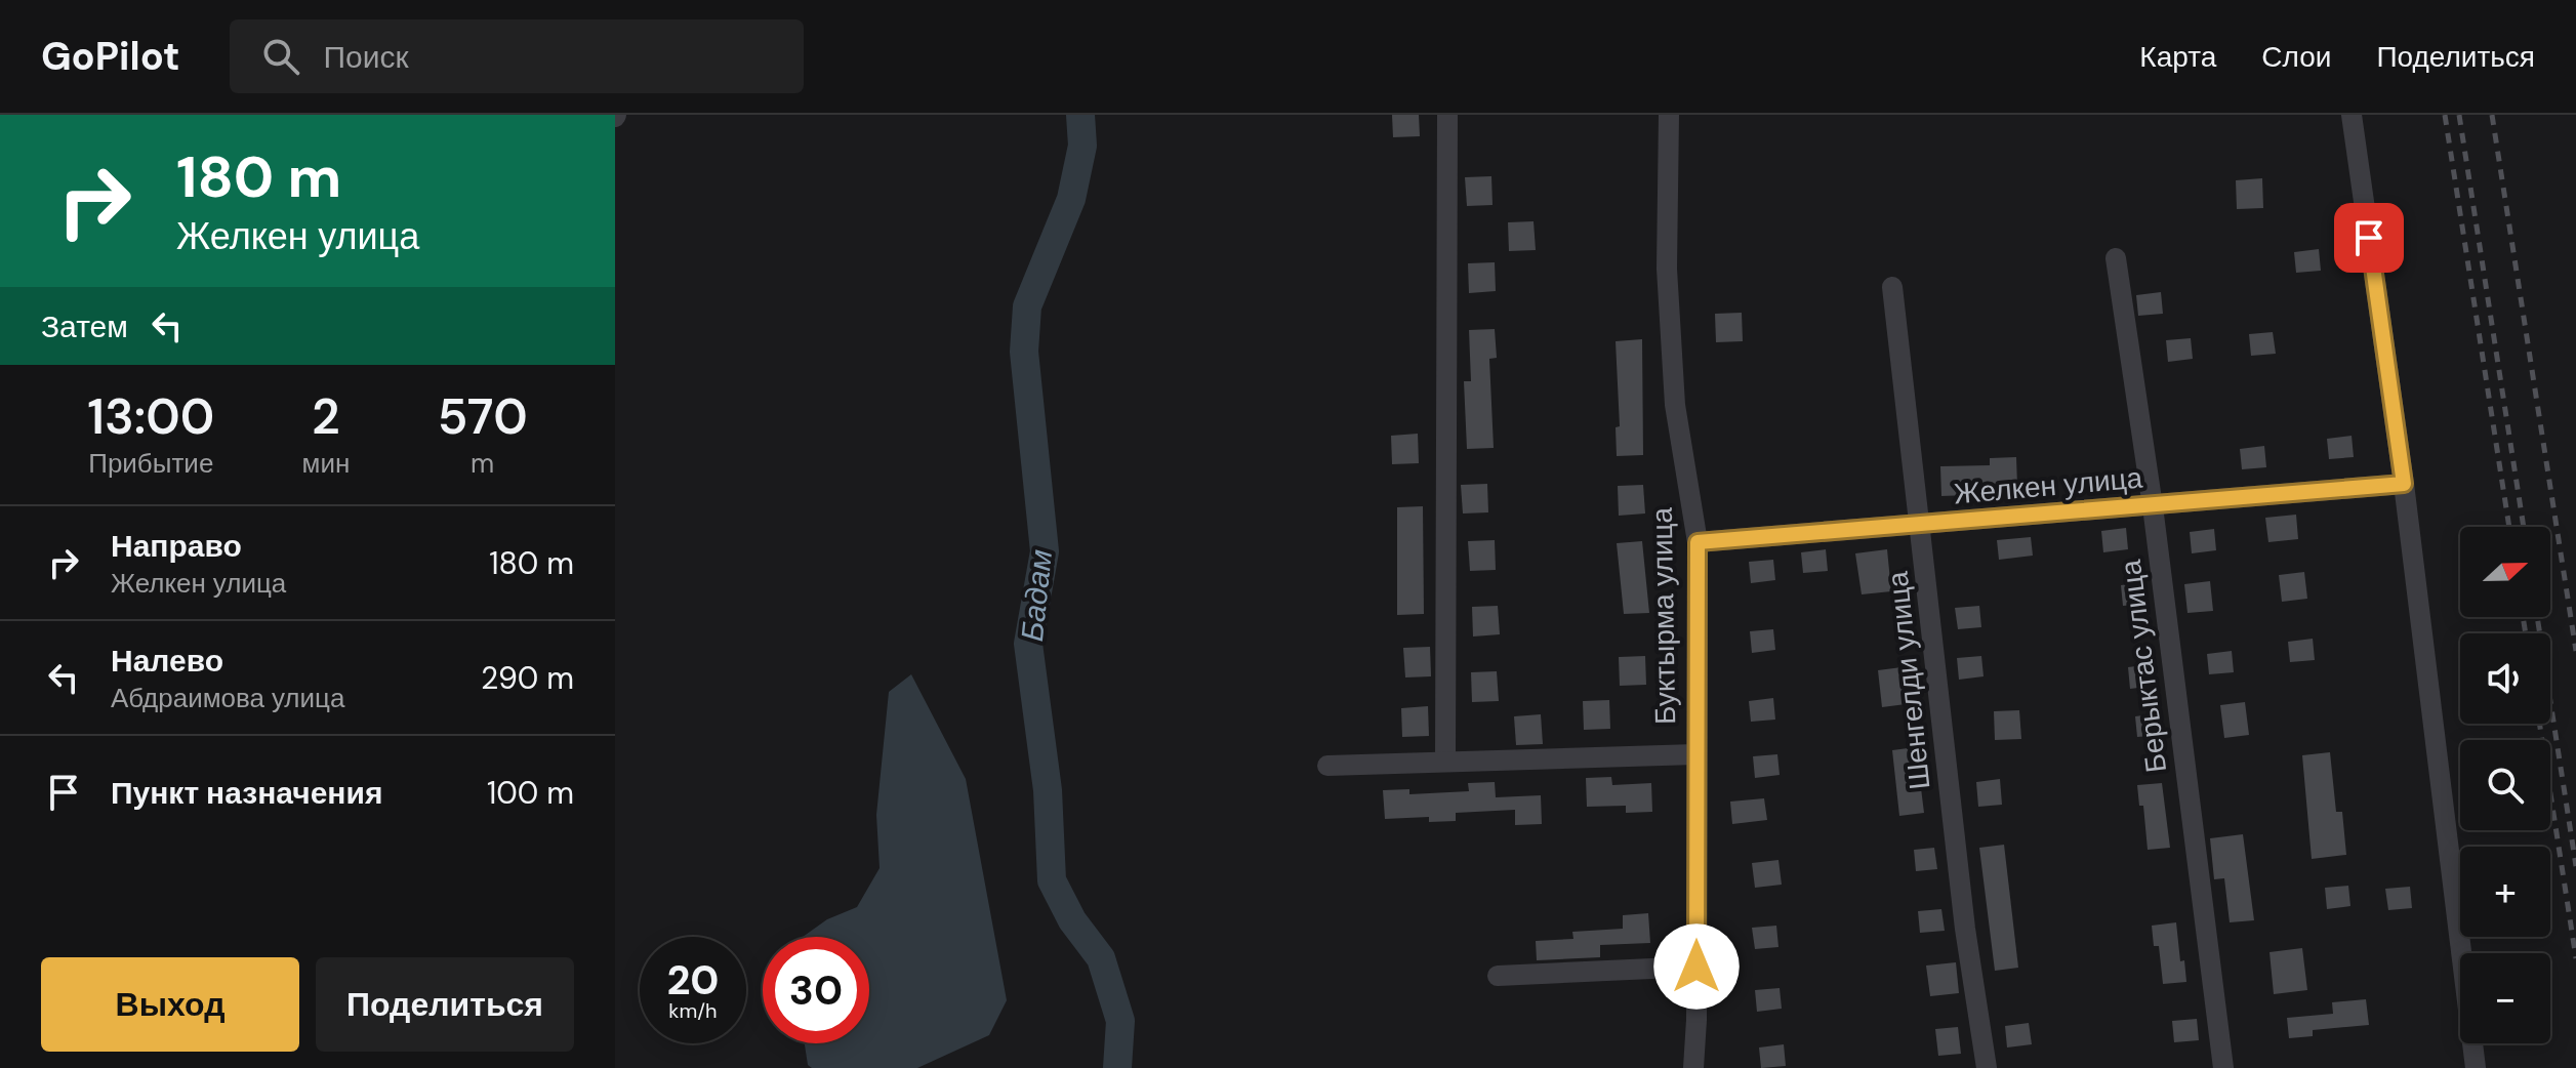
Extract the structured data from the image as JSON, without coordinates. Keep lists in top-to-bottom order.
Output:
{
  "streets": {
    "street": [
      "Желкен улица",
      "Буктырма улица",
      "Берыктас улица",
      "Шенгелди улица"
    ]
  },
  "crossings": [
    ["Желкен улица", "Буктырма улица"],
    ["Желкен улица", "Берыктас улица"],
    ["Желкен улица", "Шенгелди улица"]
  ],
  "water": ["Бадам"],
  "north": "right",
  "page": {
    "header": "GoPilot",
    "search": "Поиск",
    "nav": ["Карта", "Слои", "Поделиться"],
    "turn": ["180 m", "Желкен улица"],
    "then": "Затем",
    "eta": [
      "13:00",
      "Прибытие",
      "2",
      "мин",
      "570",
      "m"
    ],
    "list": [
      {
        "name": "Направо",
        "note": "Желкен улица",
        "value": "180 m"
      },
      {
        "name": "Налево",
        "note": "Абдраимова улица",
        "value": "290 m"
      },
      {
        "name": "Пункт назначения",
        "value": "100 m"
      }
    ],
    "map_buttons": ["+", "−"],
    "speed": "20 km/h",
    "limit": "30",
    "buttons": ["Выход", "Поделиться"]
  }
}
